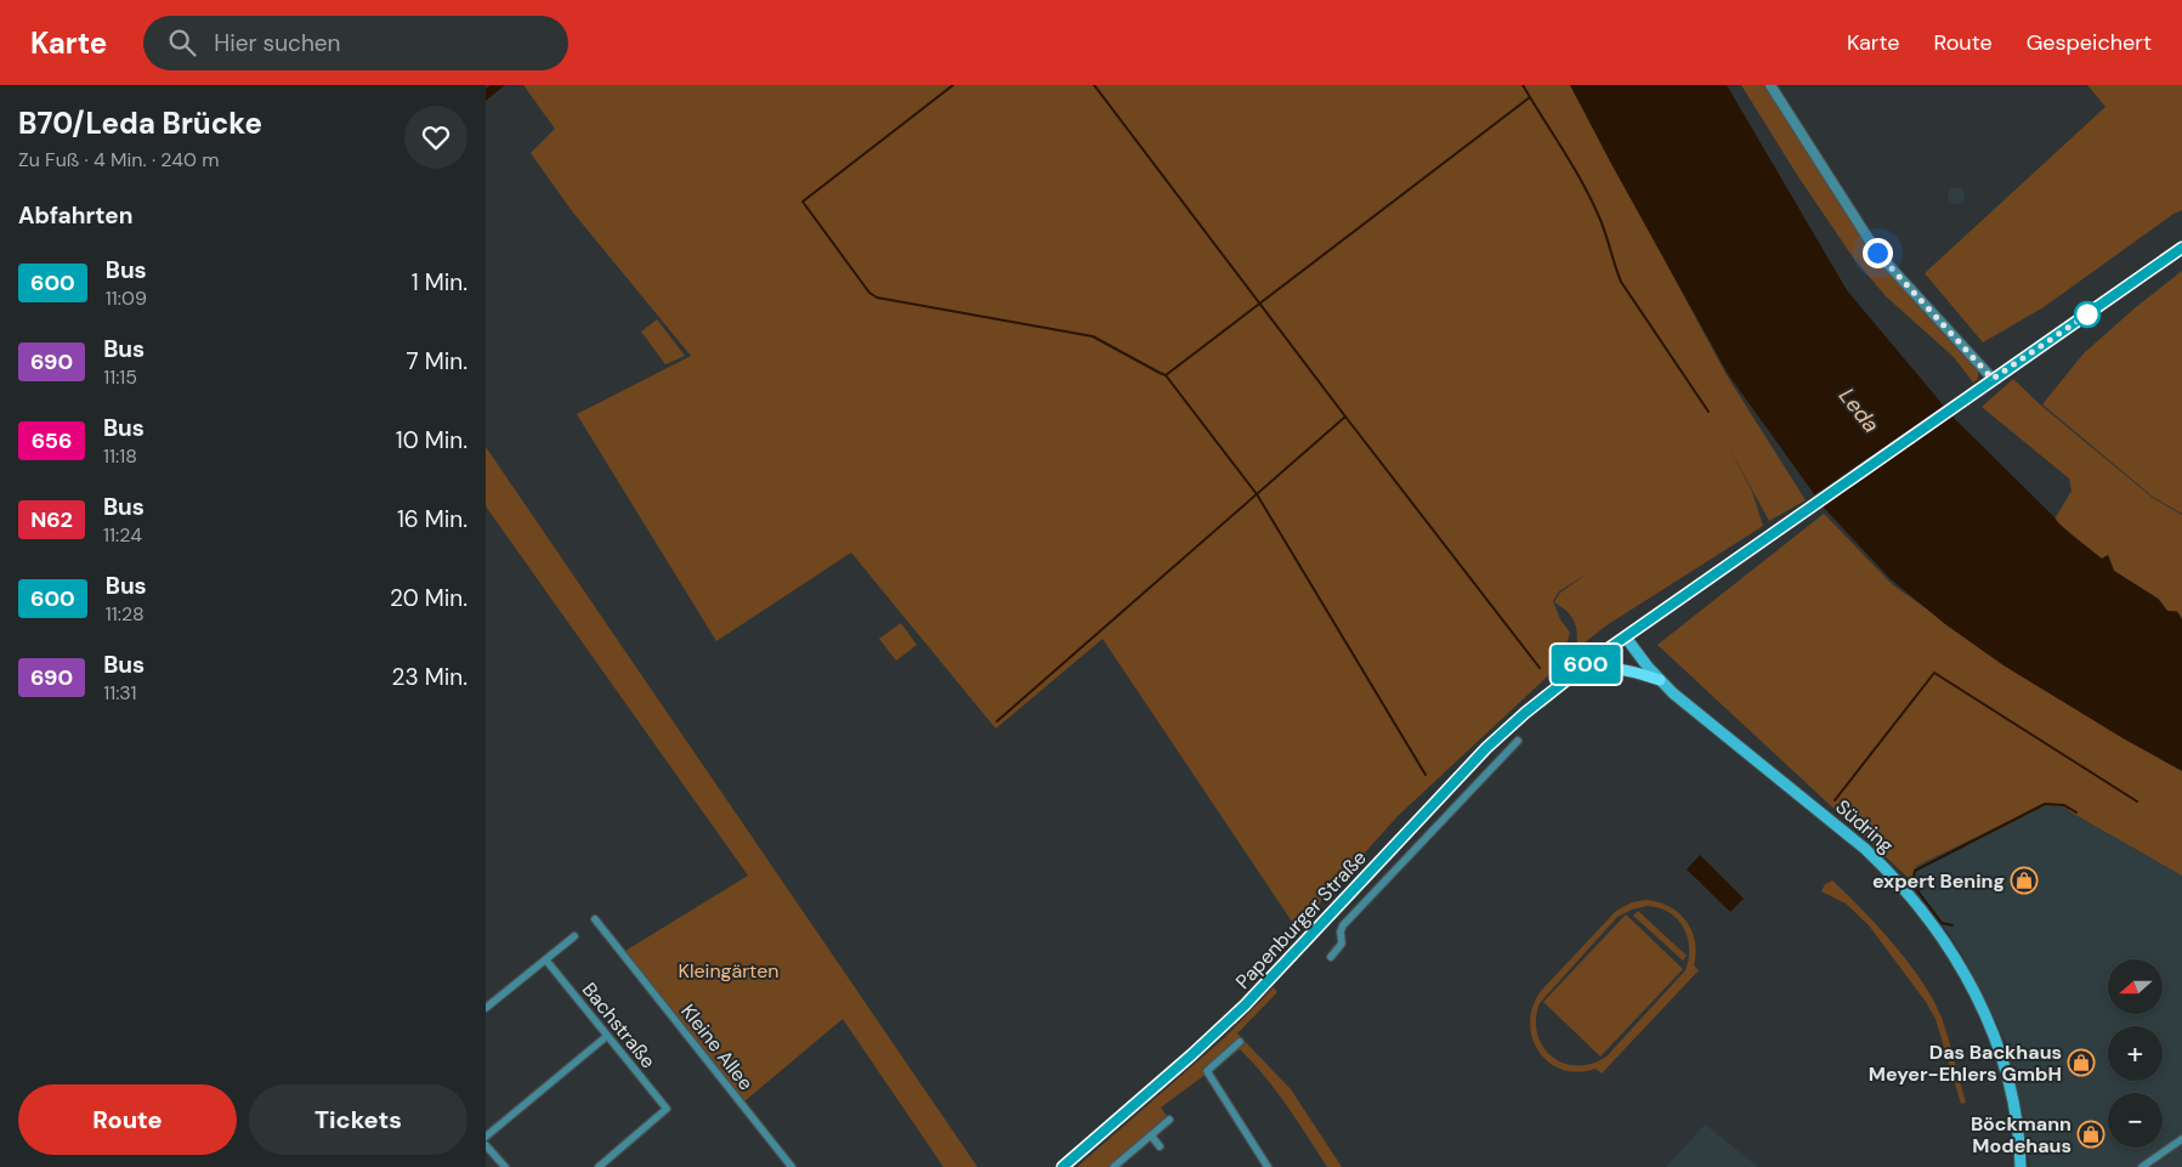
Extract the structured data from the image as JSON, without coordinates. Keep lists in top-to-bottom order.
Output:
{
  "streets": {
    "main road": ["Südring", "Papenburger Straße"],
    "street": ["Bachstraße", "Kleine Allee"]
  },
  "crossings": [
    ["Südring", "Papenburger Straße"]
  ],
  "water": ["Leda"],
  "parks": ["Kleingärten"],
  "places": {
    "shop": ["expert Bening", "Das Backhaus Meyer-Ehlers GmbH", "Böckmann Modehaus"]
  },
  "lines": ["bus line 600"],
  "north": "left",
  "page": {
    "header": "Karte",
    "search": "Hier suchen",
    "nav": ["Karte", "Route", "Gespeichert"],
    "heading": [
      ["B70/Leda Brücke", "Zu Fuß · 4 Min. · 240 m"],
      "Abfahrten"
    ],
    "on_map": "600",
    "list": [
      {
        "mark": "600",
        "name": "Bus",
        "note": "11:09",
        "value": "1 Min."
      },
      {
        "mark": "690",
        "name": "Bus",
        "note": "11:15",
        "value": "7 Min."
      },
      {
        "mark": "656",
        "name": "Bus",
        "note": "11:18",
        "value": "10 Min."
      },
      {
        "mark": "N62",
        "name": "Bus",
        "note": "11:24",
        "value": "16 Min."
      },
      {
        "mark": "600",
        "name": "Bus",
        "note": "11:28",
        "value": "20 Min."
      },
      {
        "mark": "690",
        "name": "Bus",
        "note": "11:31",
        "value": "23 Min."
      }
    ],
    "map_buttons": ["+", "−"],
    "buttons": ["Route", "Tickets"]
  }
}
